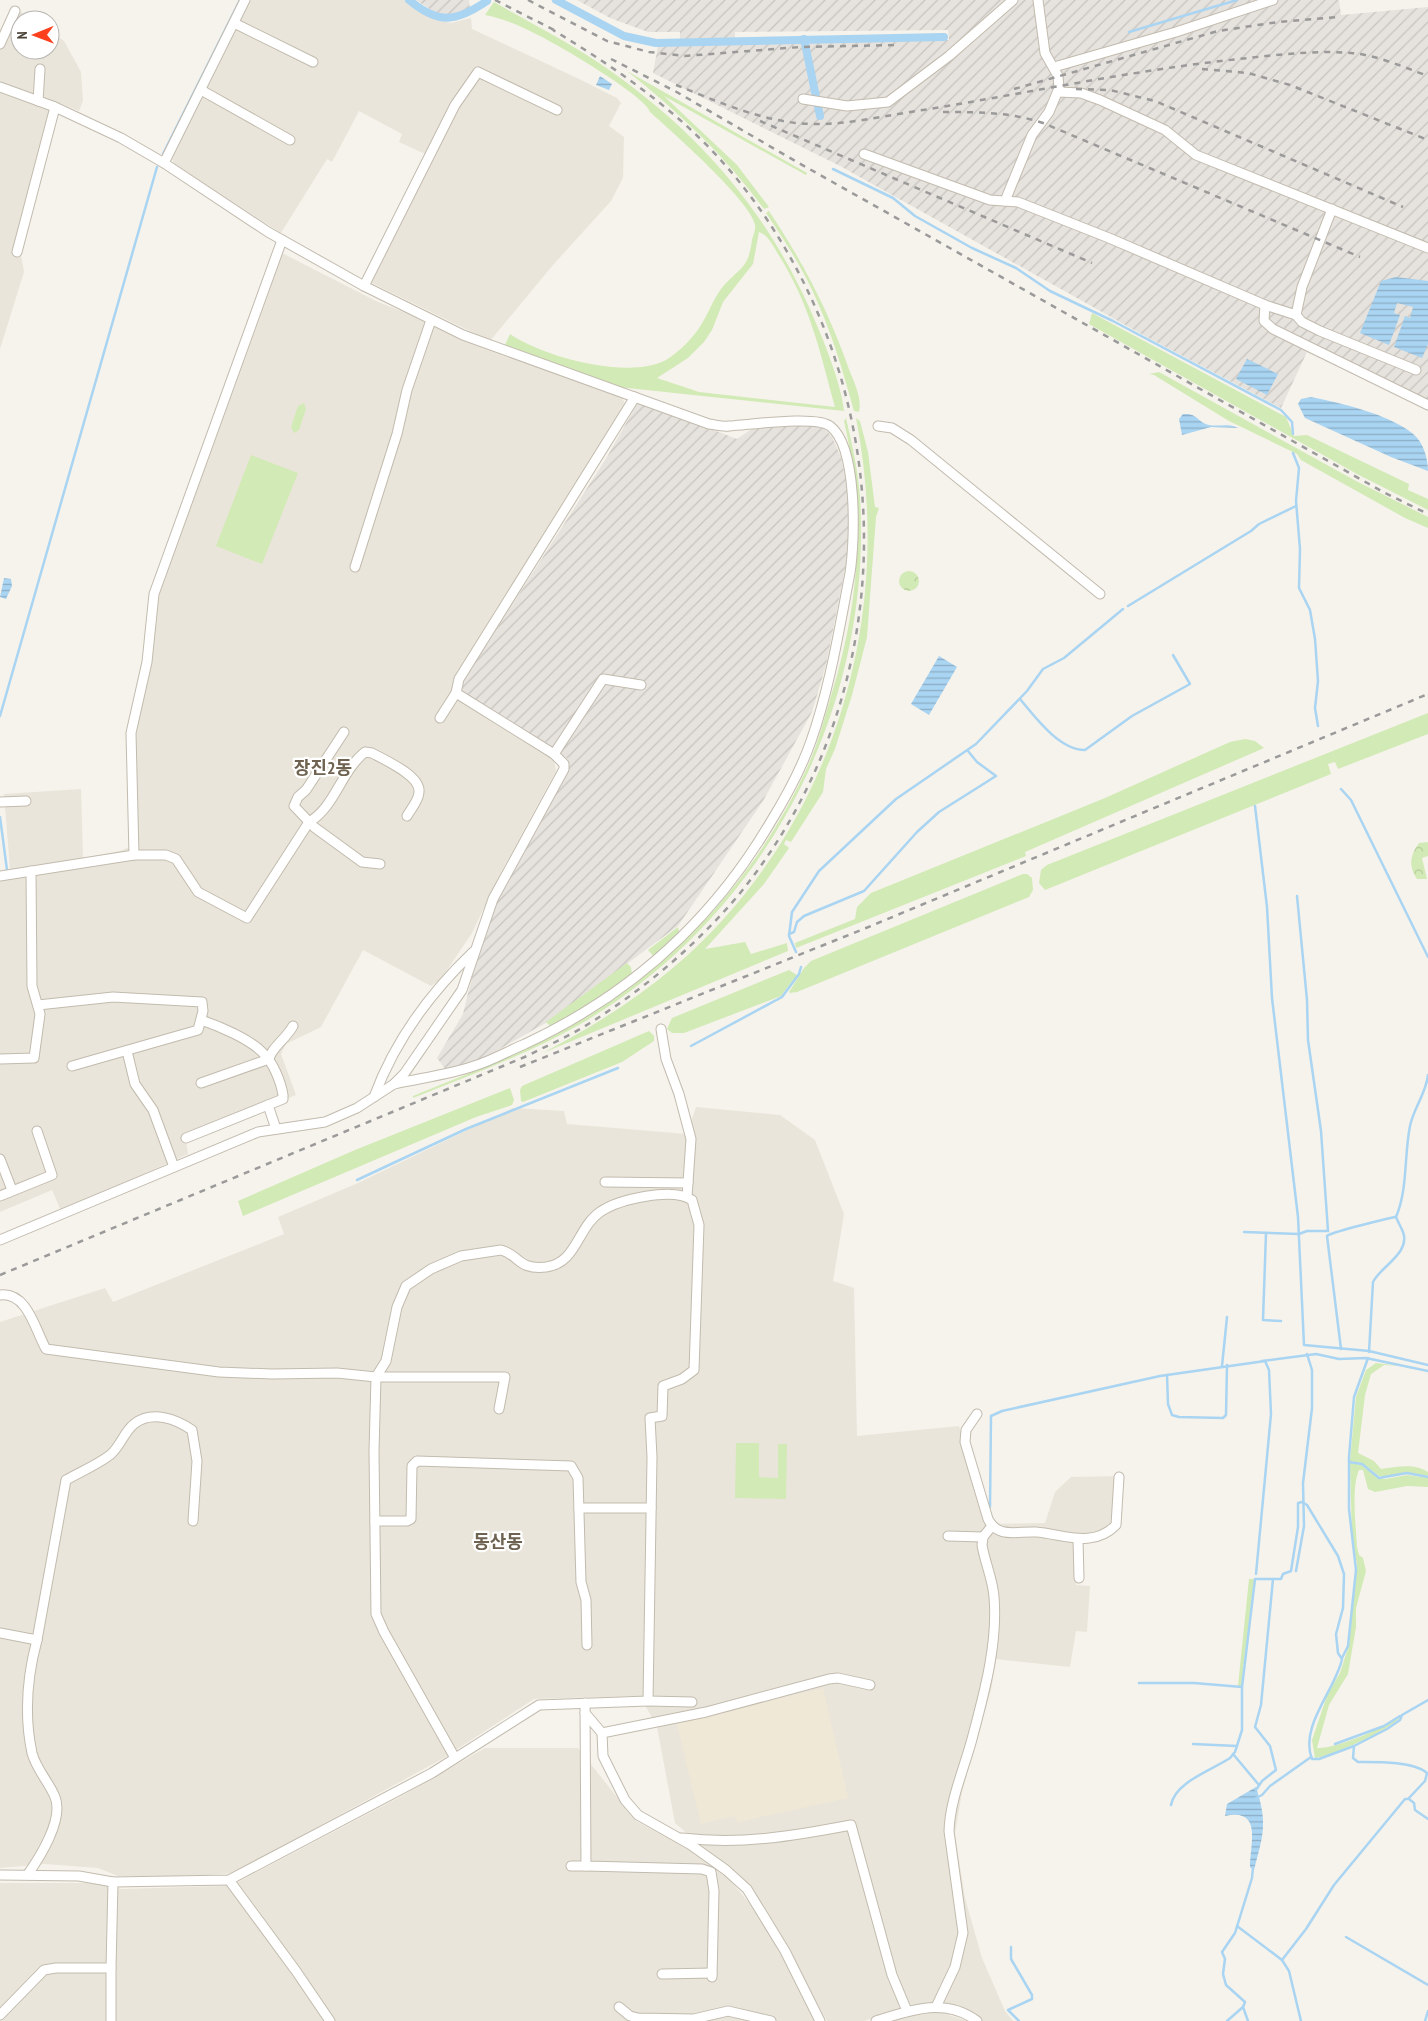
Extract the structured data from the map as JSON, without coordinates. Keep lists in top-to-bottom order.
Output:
{
  "districts": ["장진2동", "동산동"],
  "north": "left"
}
